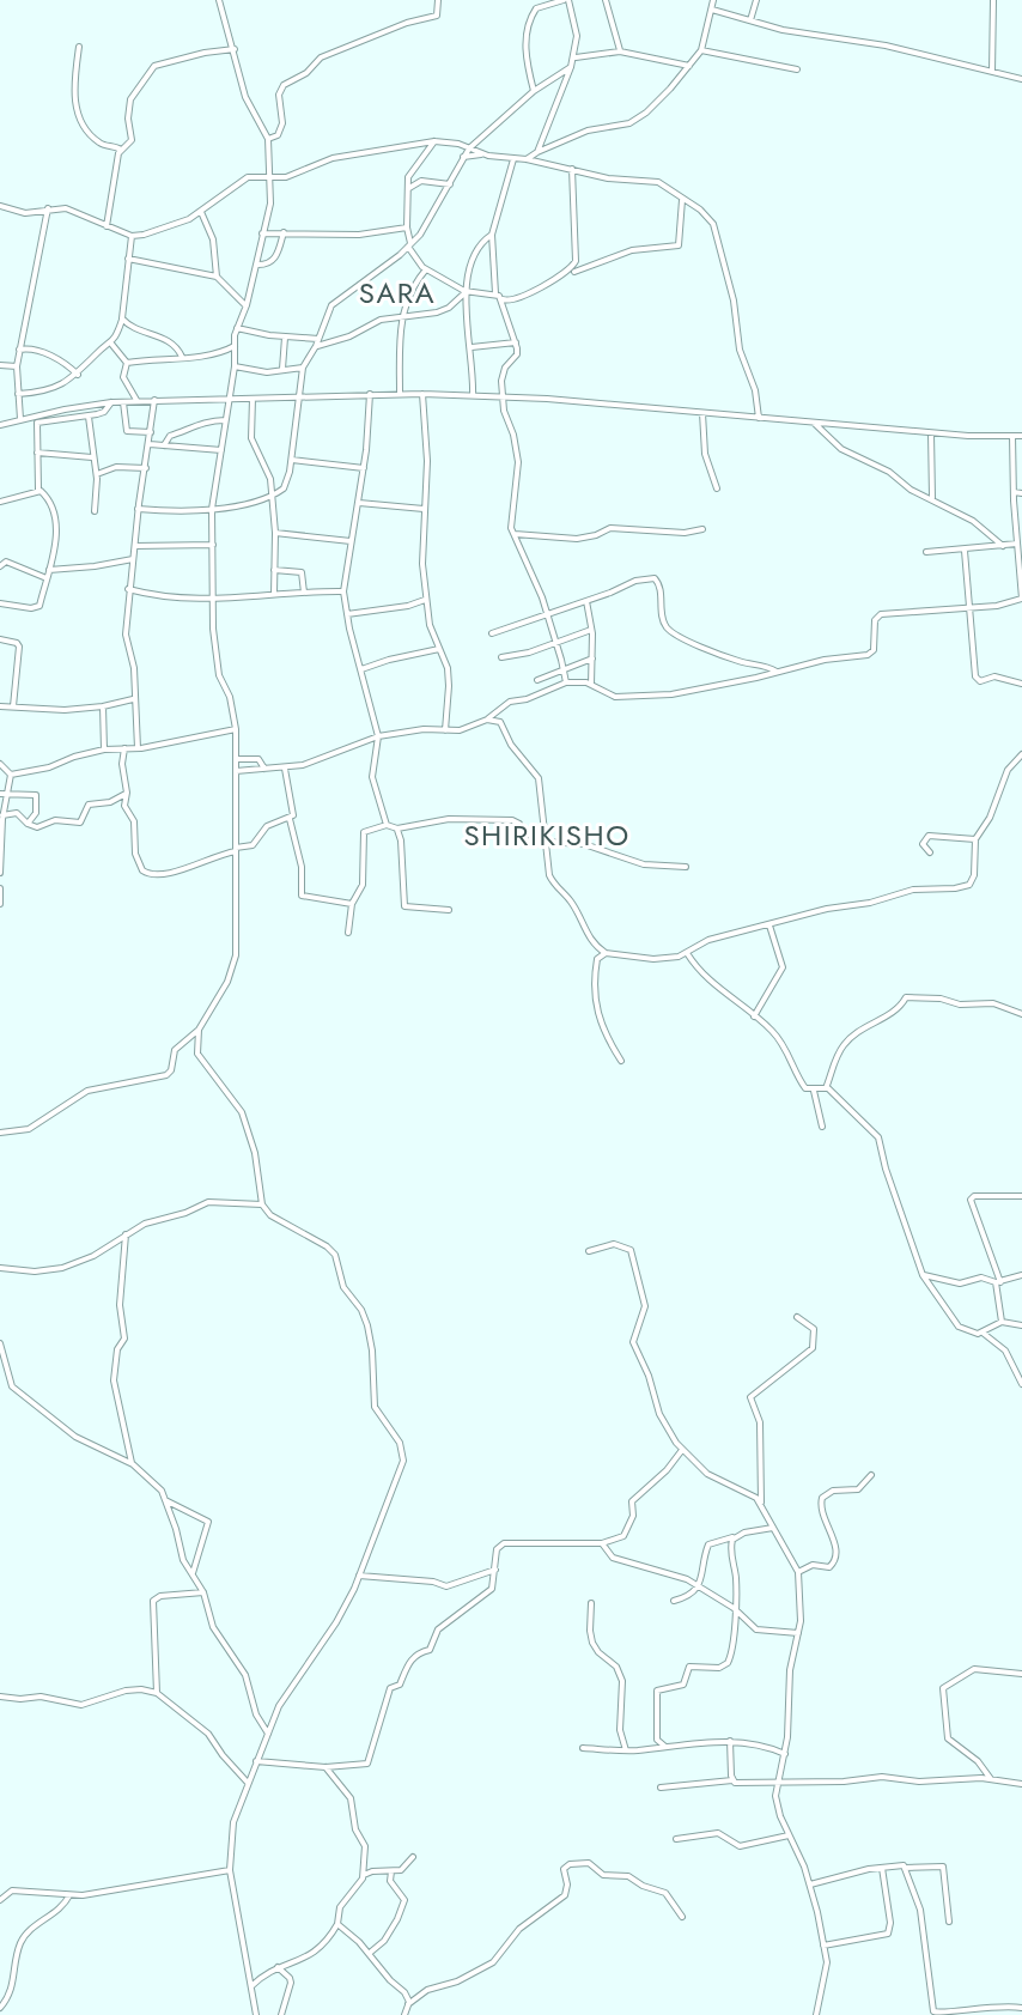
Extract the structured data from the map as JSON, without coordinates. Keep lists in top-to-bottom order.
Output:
{
  "districts": ["SARA", "SHIRIKISHO"]
}
